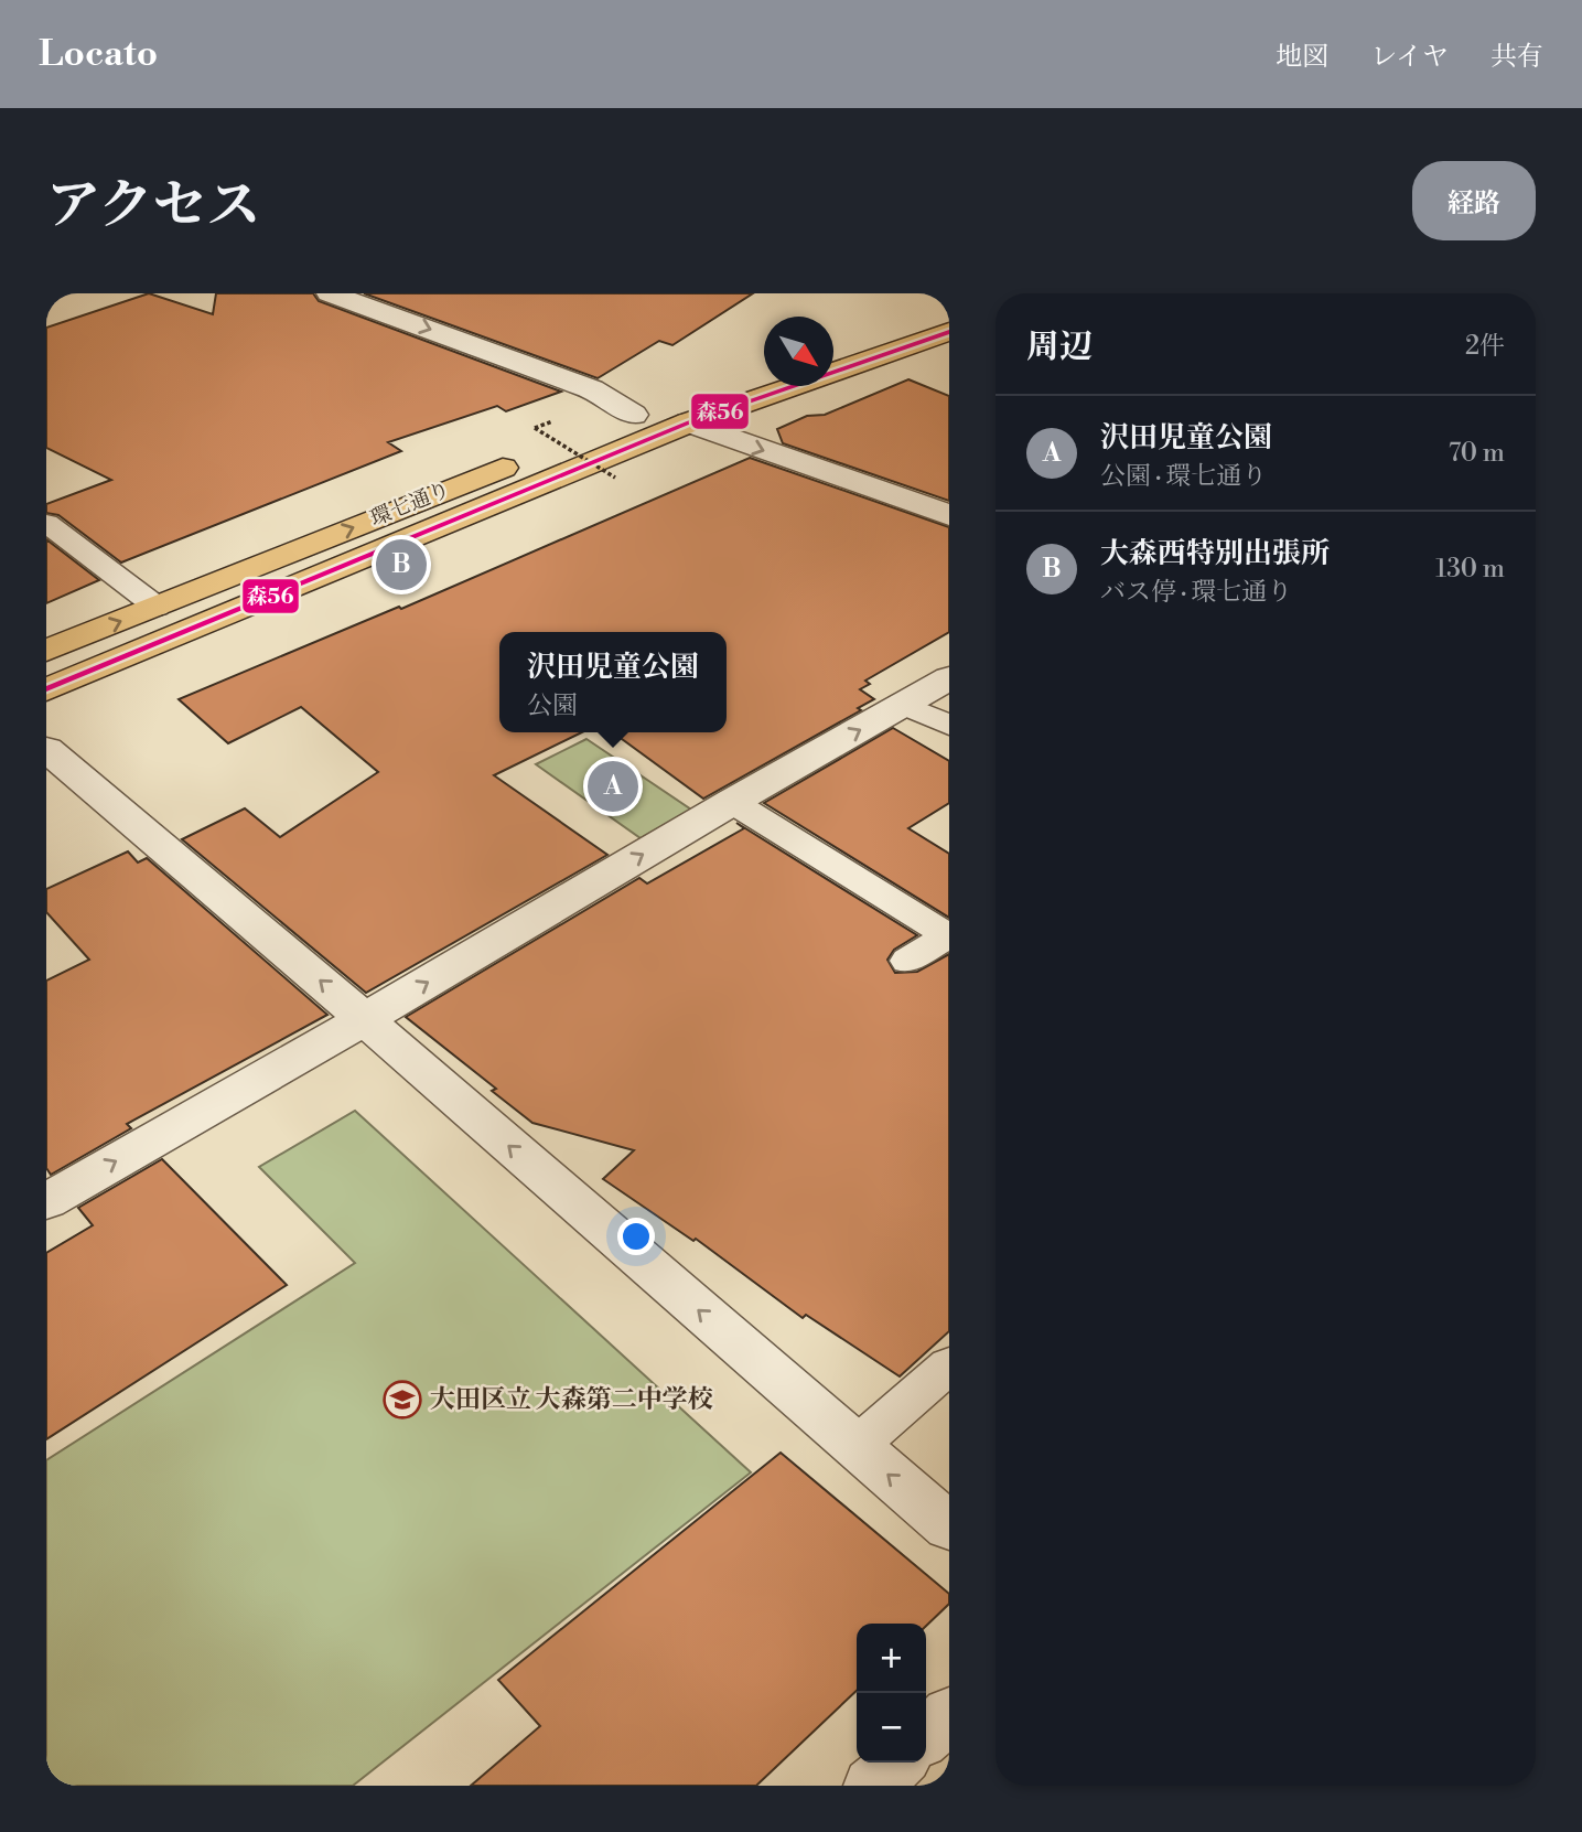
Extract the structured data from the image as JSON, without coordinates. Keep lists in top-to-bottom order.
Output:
{
  "streets": {
    "main road": ["環七通り"]
  },
  "places": {
    "school or university": ["大田区立 大森第二中学校"]
  },
  "lines": ["transit line 森56"],
  "north": "bottom right",
  "page": {
    "header": "Locato",
    "nav": ["地図", "レイヤ", "共有"],
    "title": "アクセス",
    "buttons": "経路",
    "heading": ["周辺", "2件"],
    "list": [
      {
        "mark": "A",
        "name": "沢田児童公園",
        "note": "公園 · 環七通り",
        "value": "70 m"
      },
      {
        "mark": "B",
        "name": "大森西特別出張所",
        "note": "バス停 · 環七通り",
        "value": "130 m"
      }
    ],
    "pins": ["B", "A"],
    "popup": ["沢田児童公園", "公園"],
    "map_buttons": ["+", "−"]
  }
}
